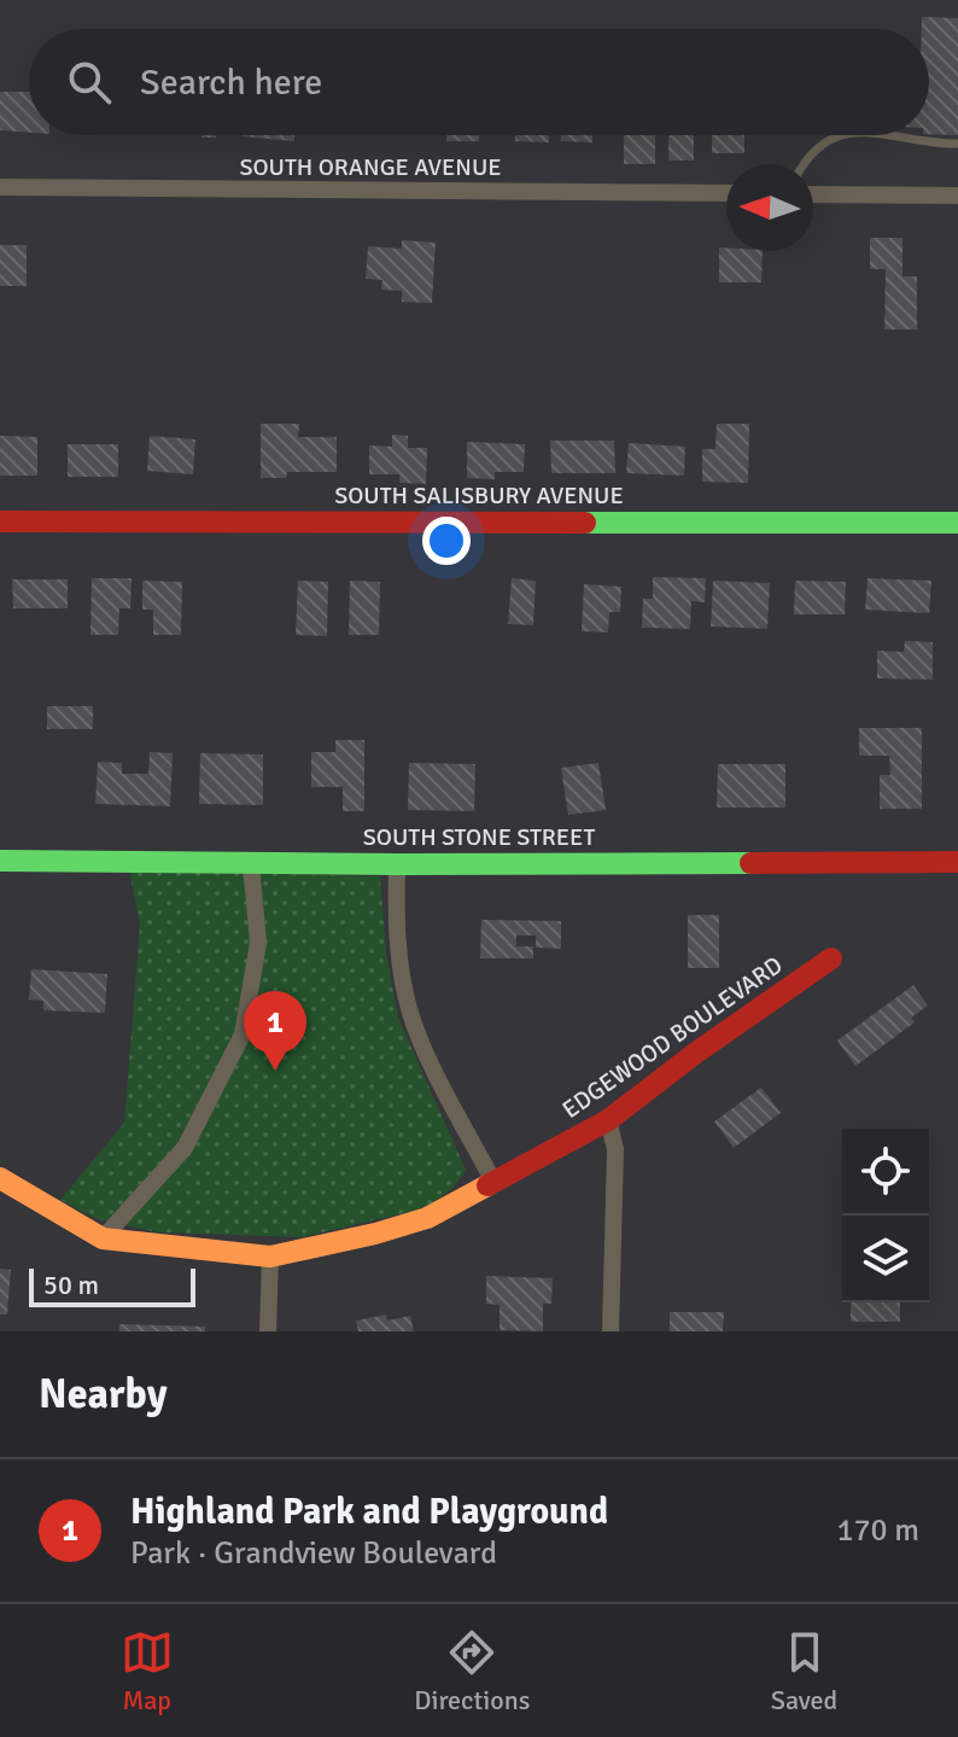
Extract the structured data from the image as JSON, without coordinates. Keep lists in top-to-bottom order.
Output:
{
  "streets": {
    "street": [
      "SOUTH ORANGE AVENUE",
      "SOUTH SALISBURY AVENUE",
      "SOUTH STONE STREET",
      "EDGEWOOD BOULEVARD"
    ]
  },
  "scale_bar": "50 m",
  "north": "left",
  "page": {
    "search": "Search here",
    "pins": "1",
    "scale": "50 m",
    "heading": "Nearby",
    "list": [
      {
        "mark": "1",
        "name": "Highland Park and Playground",
        "note": "Park · Grandview Boulevard",
        "value": "170 m"
      }
    ],
    "nav": ["Map", "Directions", "Saved"]
  }
}
